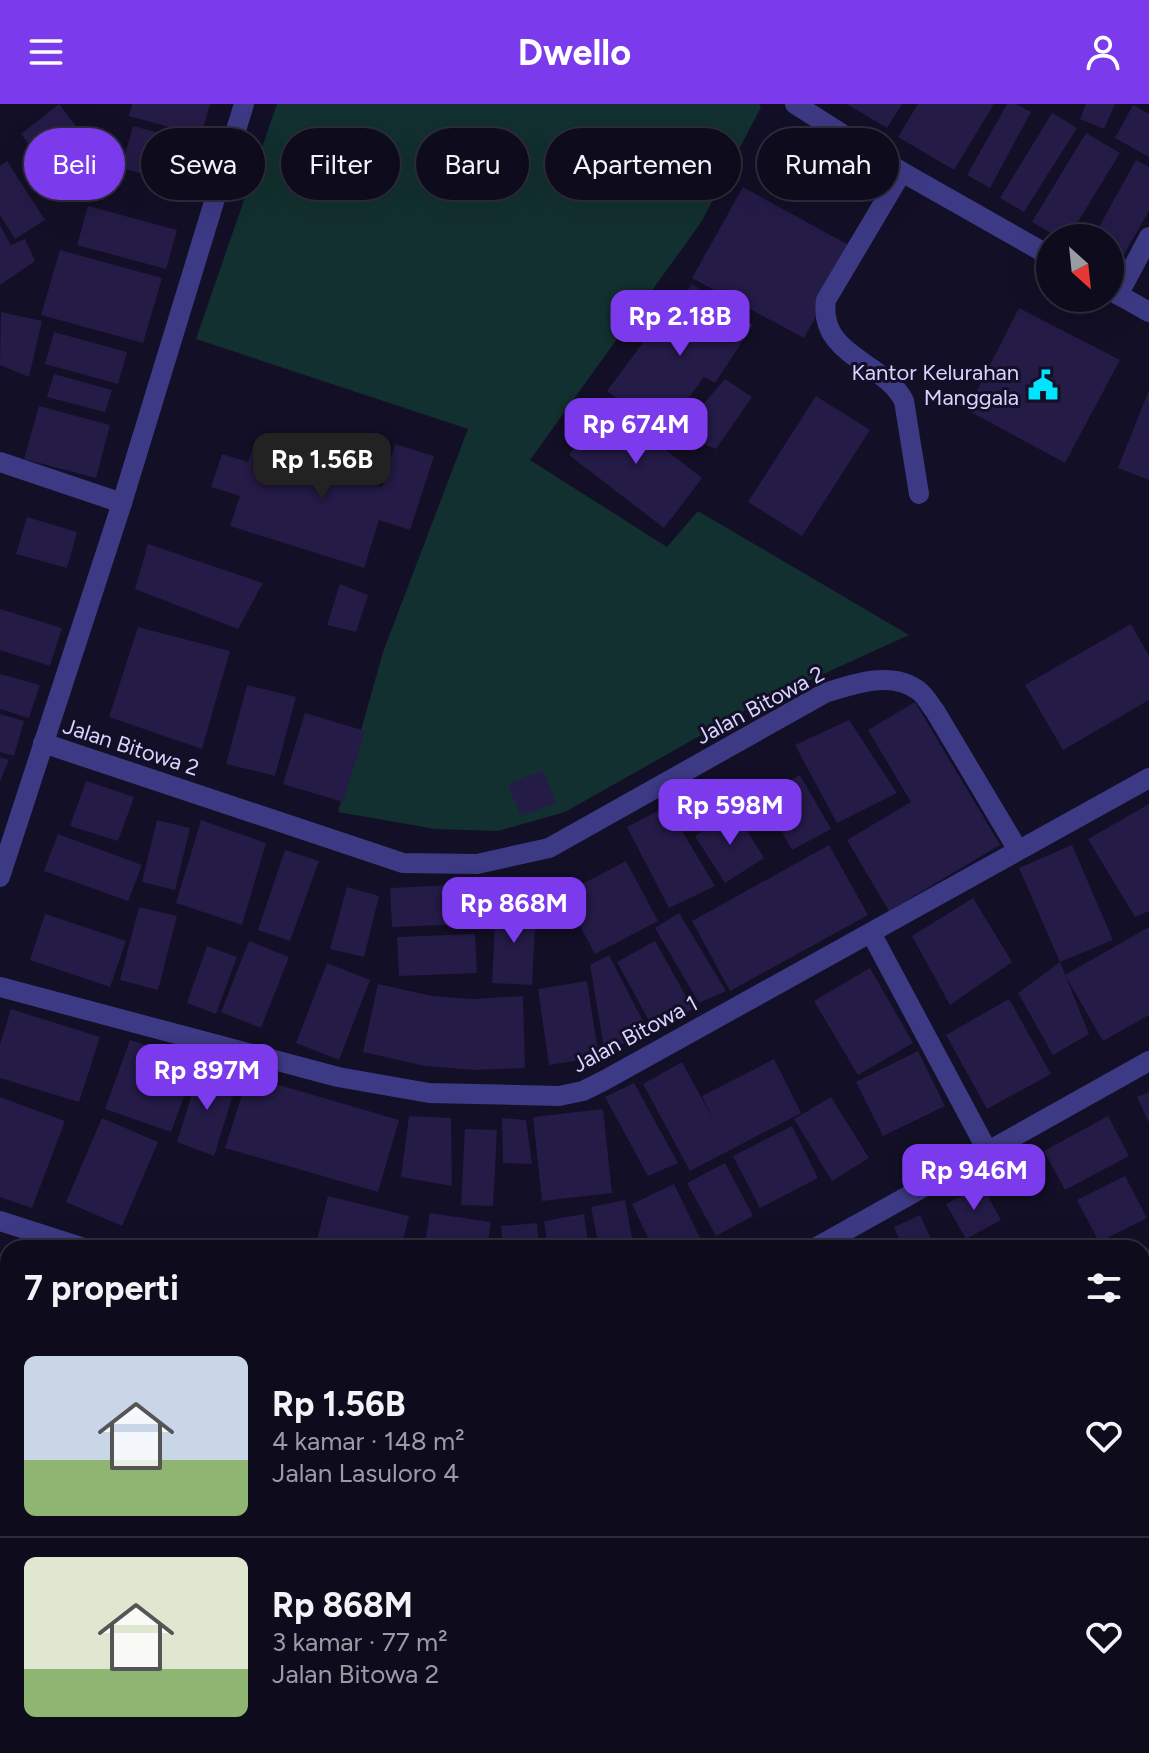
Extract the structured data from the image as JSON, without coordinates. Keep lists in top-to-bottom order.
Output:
{
  "streets": {
    "street": ["Jalan Bitowa 2", "Jalan Bitowa 1"]
  },
  "crossings": [
    ["Jalan Bitowa 2", "Jalan Bitowa 1"]
  ],
  "places": {
    "public building": ["Kantor Kelurahan Manggala"]
  },
  "north": "bottom right",
  "page": {
    "header": "Dwello",
    "chip": [
      "Beli",
      "Sewa",
      "Filter",
      "Baru",
      "Apartemen",
      "Rumah"
    ],
    "price": [
      "Rp 2.18B",
      "Rp 674M",
      "Rp 1.56B",
      "Rp 598M",
      "Rp 868M",
      "Rp 897M",
      "Rp 946M"
    ],
    "heading": "7 properti",
    "list": [
      {
        "name": "Rp 1.56B",
        "note": "4 kamar · 148 m² · Jalan Lasuloro 4"
      },
      {
        "name": "Rp 868M",
        "note": "3 kamar · 77 m² · Jalan Bitowa 2"
      }
    ]
  }
}
